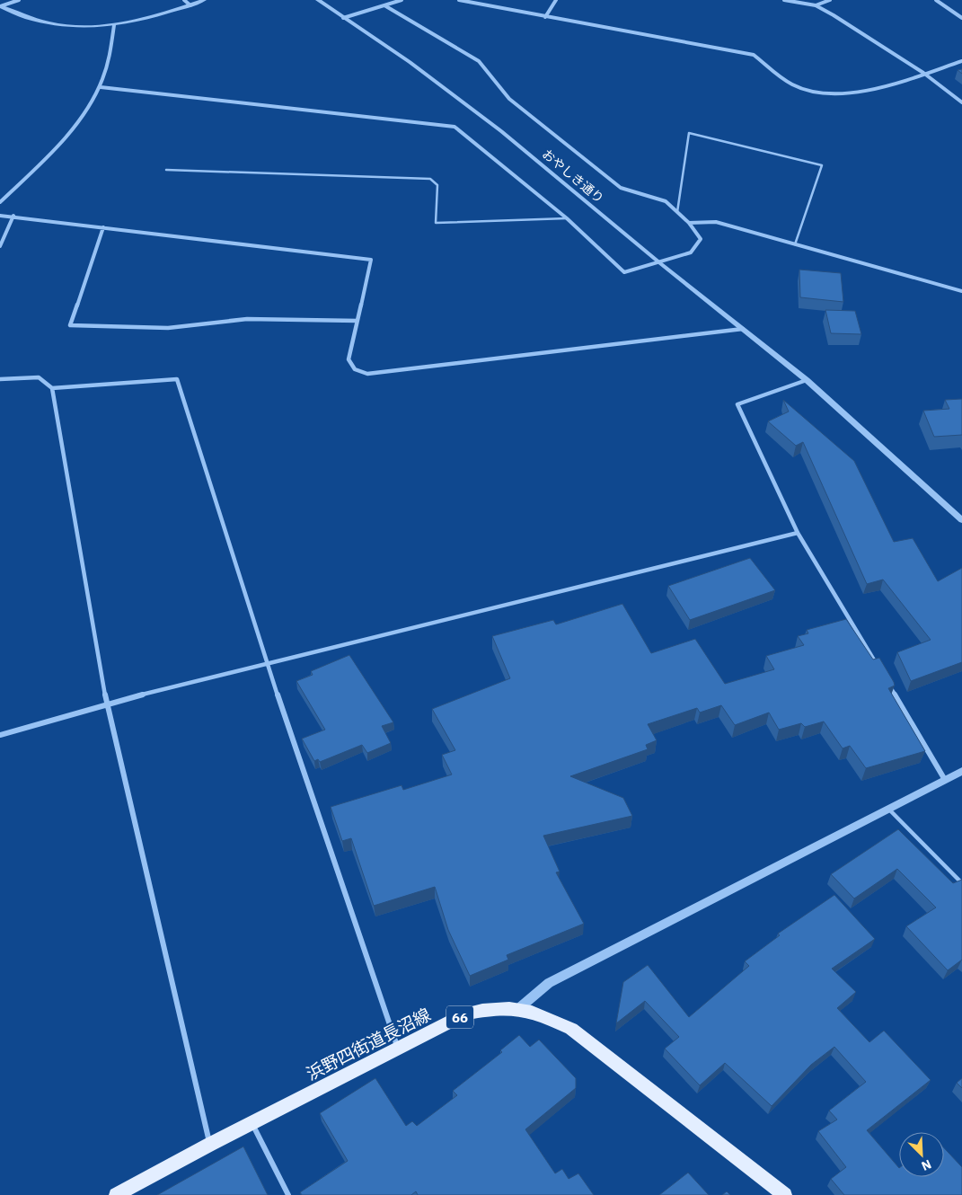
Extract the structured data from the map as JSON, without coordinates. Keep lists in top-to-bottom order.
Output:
{
  "streets": {
    "main road": ["66", "浜野四街道長沼線"],
    "street": ["おやしき通り"]
  },
  "north": "bottom right"
}
